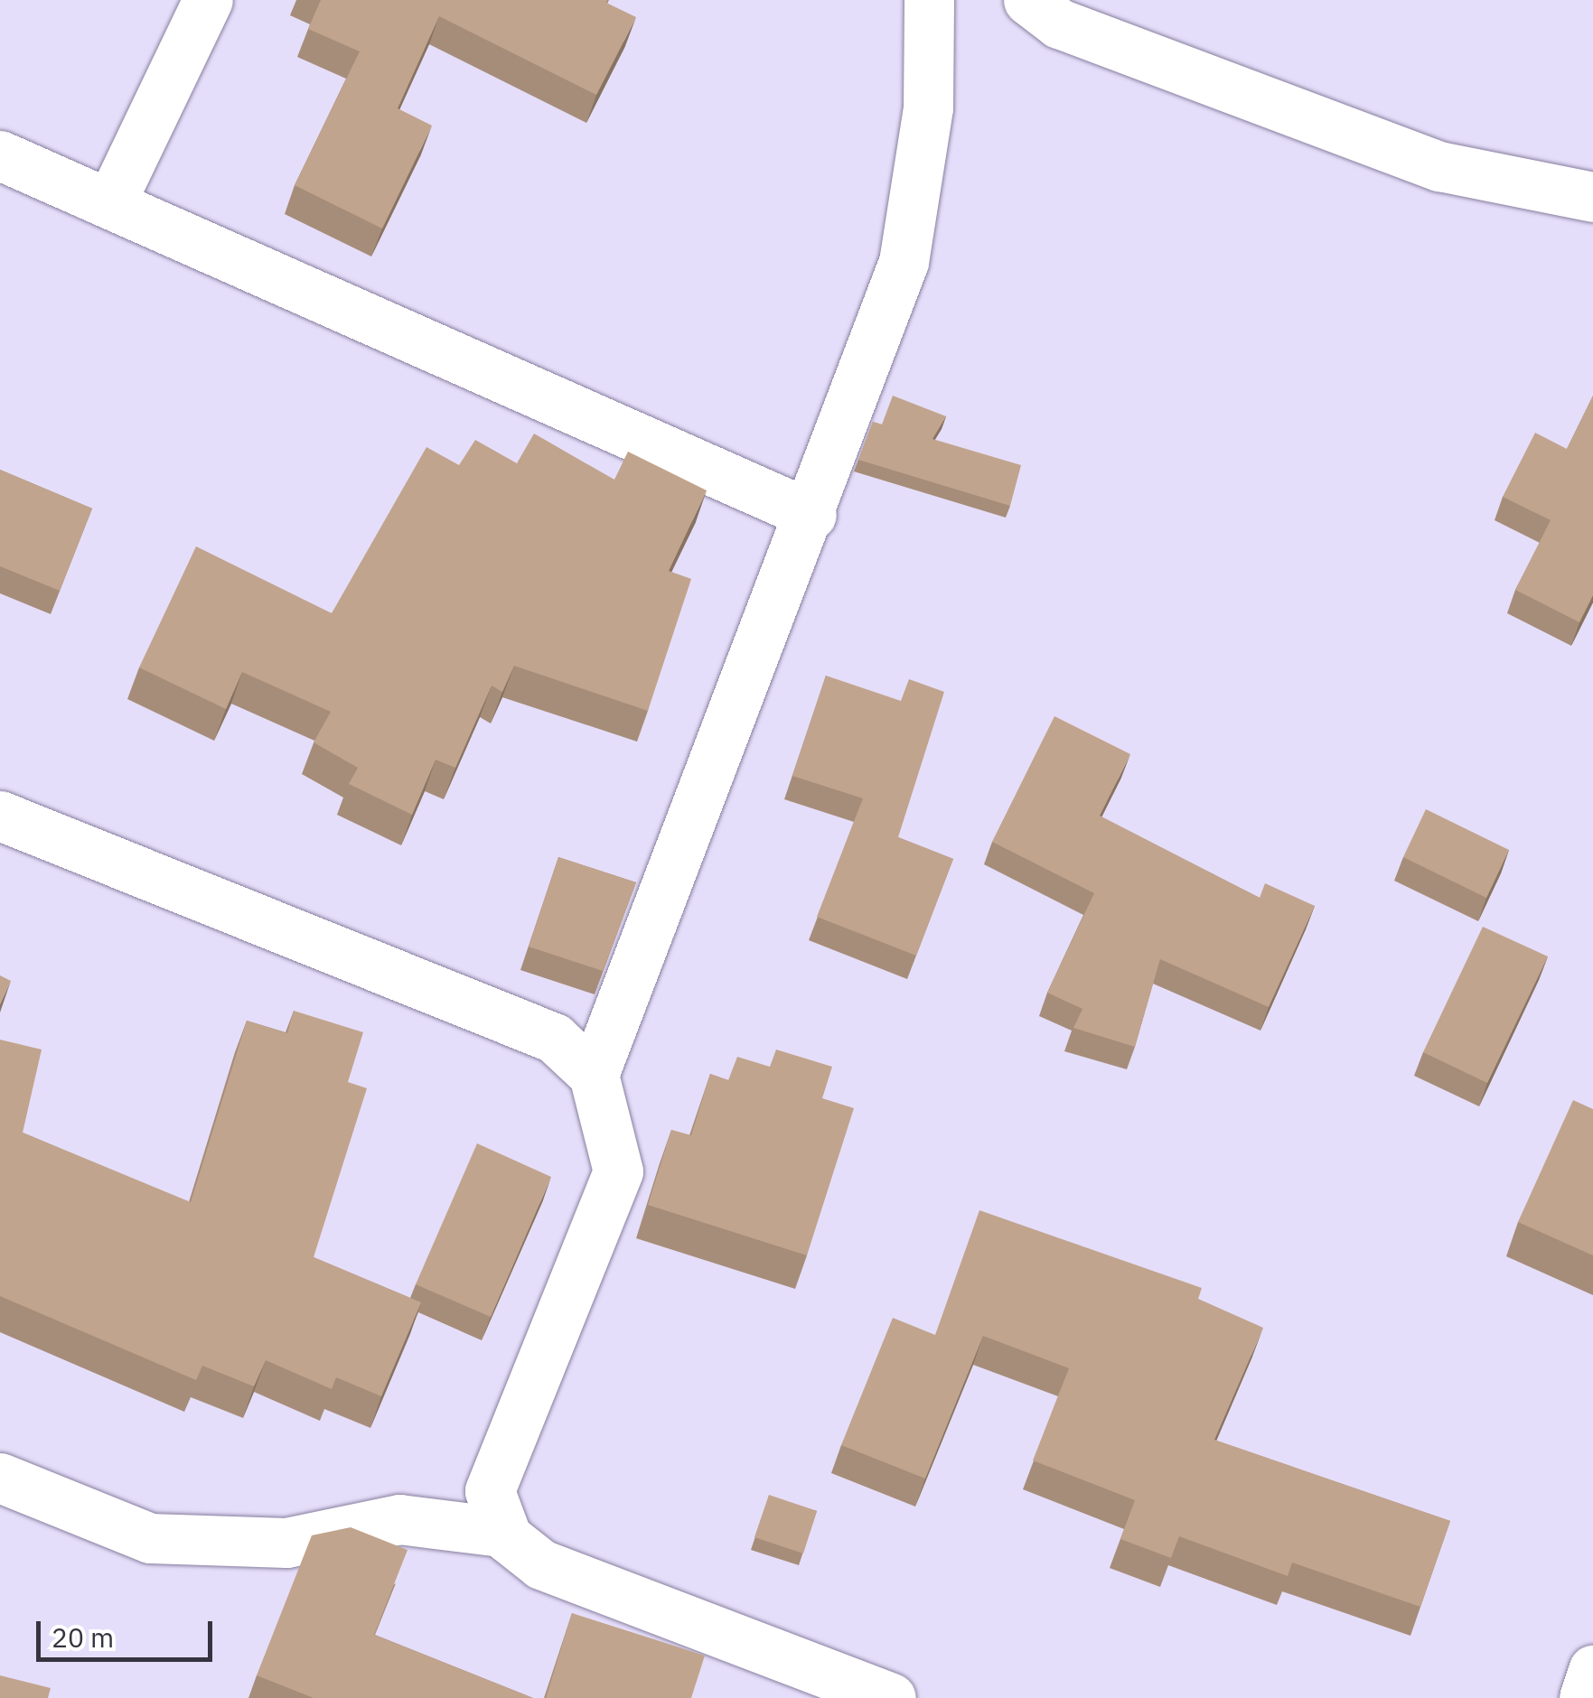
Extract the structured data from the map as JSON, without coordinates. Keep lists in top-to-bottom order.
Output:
{
  "scale_bar": "20 m"
}
